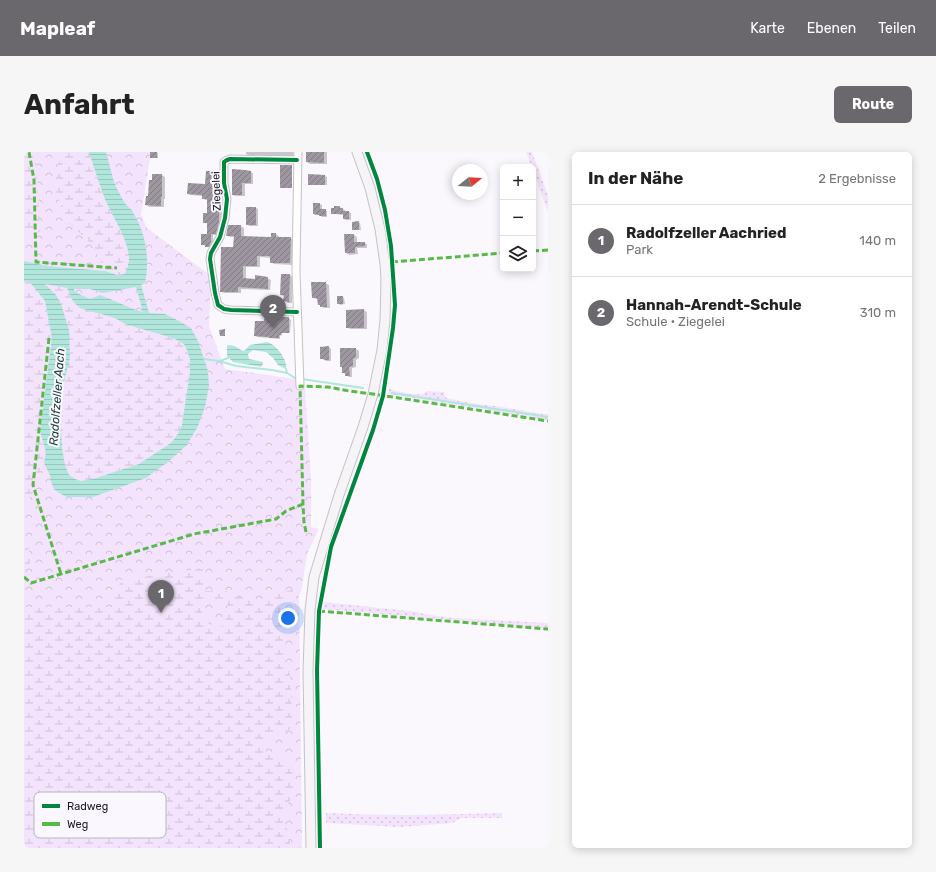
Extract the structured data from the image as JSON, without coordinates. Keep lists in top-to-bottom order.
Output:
{
  "streets": {
    "street": ["Ziegelei"]
  },
  "water": ["Radolfzeller Aach"],
  "legend": ["Radweg", "Weg"],
  "north": "right",
  "page": {
    "header": "Mapleaf",
    "nav": ["Karte", "Ebenen", "Teilen"],
    "buttons": "Route",
    "title": "Anfahrt",
    "heading": ["In der Nähe", "2 Ergebnisse"],
    "map_buttons": ["+", "−"],
    "list": [
      {
        "mark": "1",
        "name": "Radolfzeller Aachried",
        "note": "Park",
        "value": "140 m"
      },
      {
        "mark": "2",
        "name": "Hannah-Arendt-Schule",
        "note": "Schule · Ziegelei",
        "value": "310 m"
      }
    ],
    "pins": ["2", "1"]
  }
}
